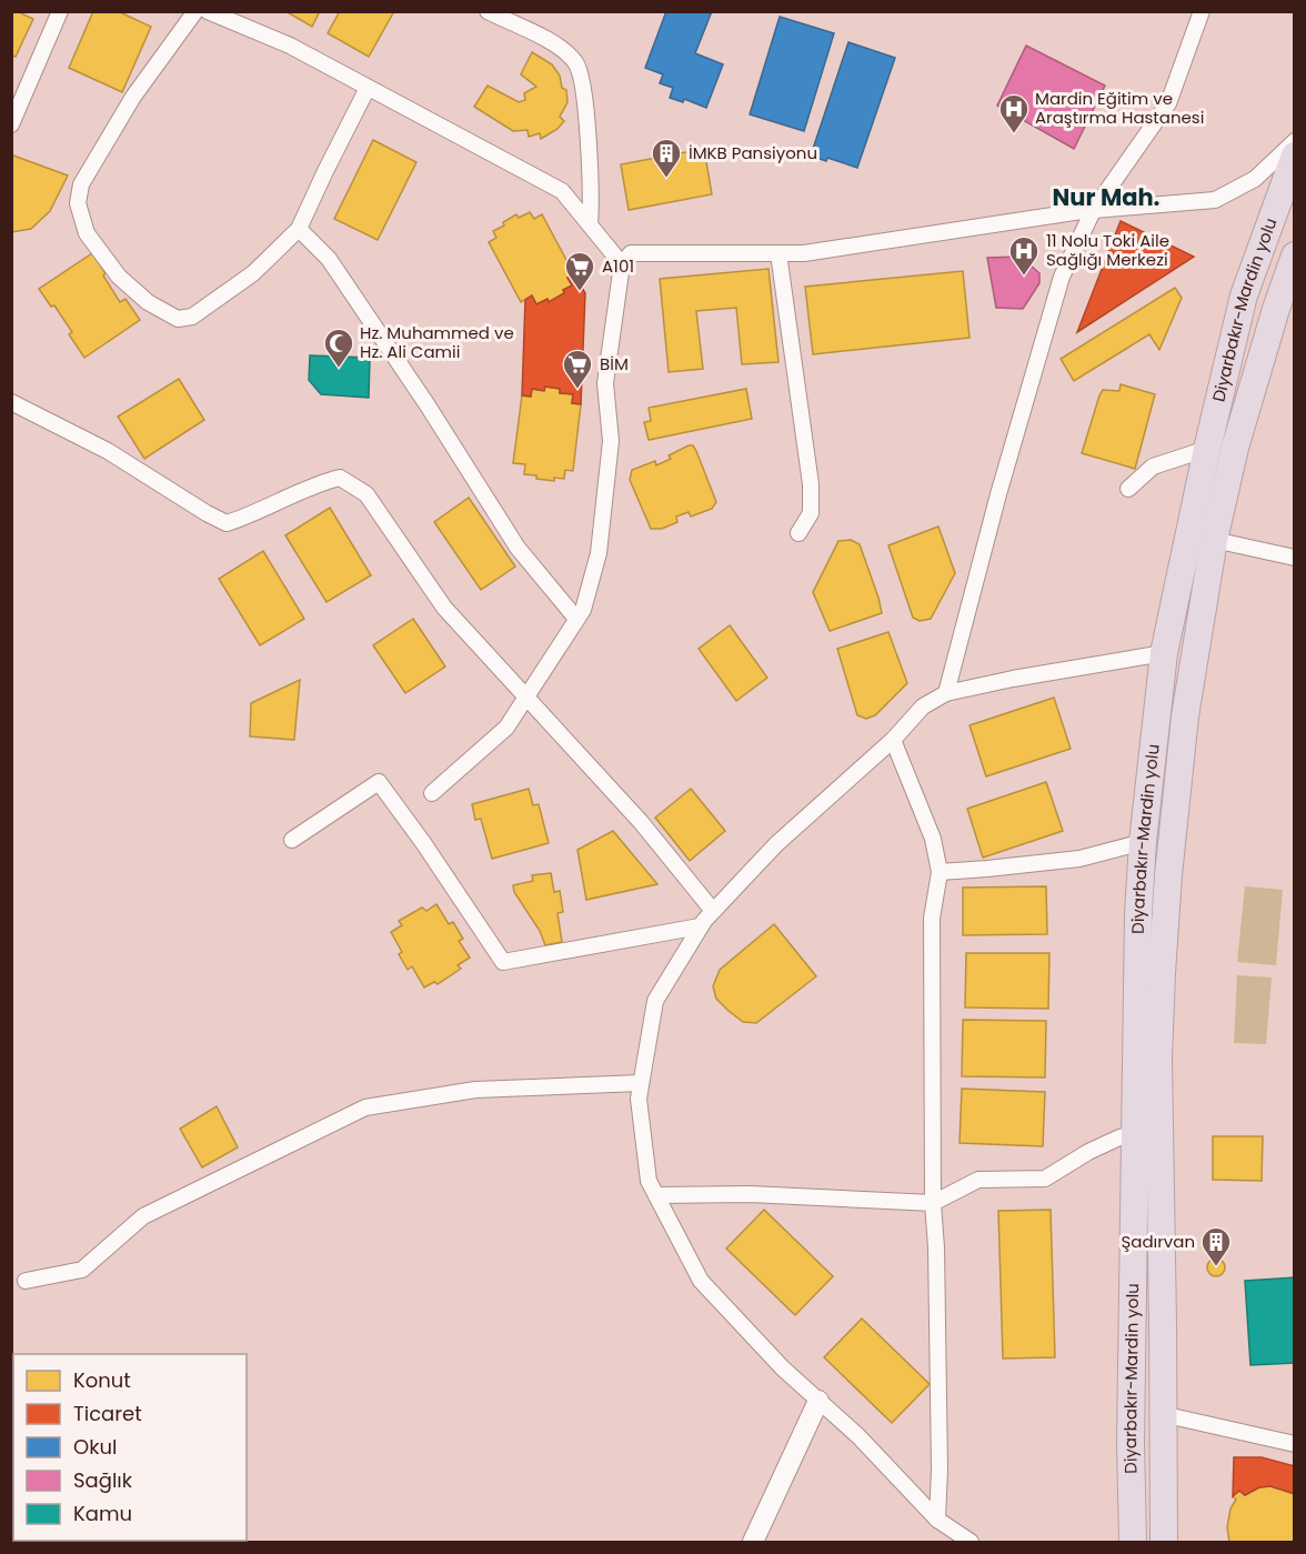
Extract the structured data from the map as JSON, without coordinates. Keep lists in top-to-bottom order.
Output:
{
  "streets": {
    "highway": ["Diyarbakır-Mardin yolu"]
  },
  "districts": ["Nur Mah."],
  "places": {
    "hospital": ["Mardin Eğitim ve Araştırma Hastanesi", "11 Nolu Toki Aile Sağlığı Merkezi"],
    "building": ["İMKB Pansiyonu", "Şadırvan"],
    "supermarket": ["A101", "BİM"],
    "mosque": ["Hz. Muhammed ve Hz. Ali Camii"]
  },
  "legend": [
    "Konut",
    "Ticaret",
    "Okul",
    "Sağlık",
    "Kamu"
  ]
}
